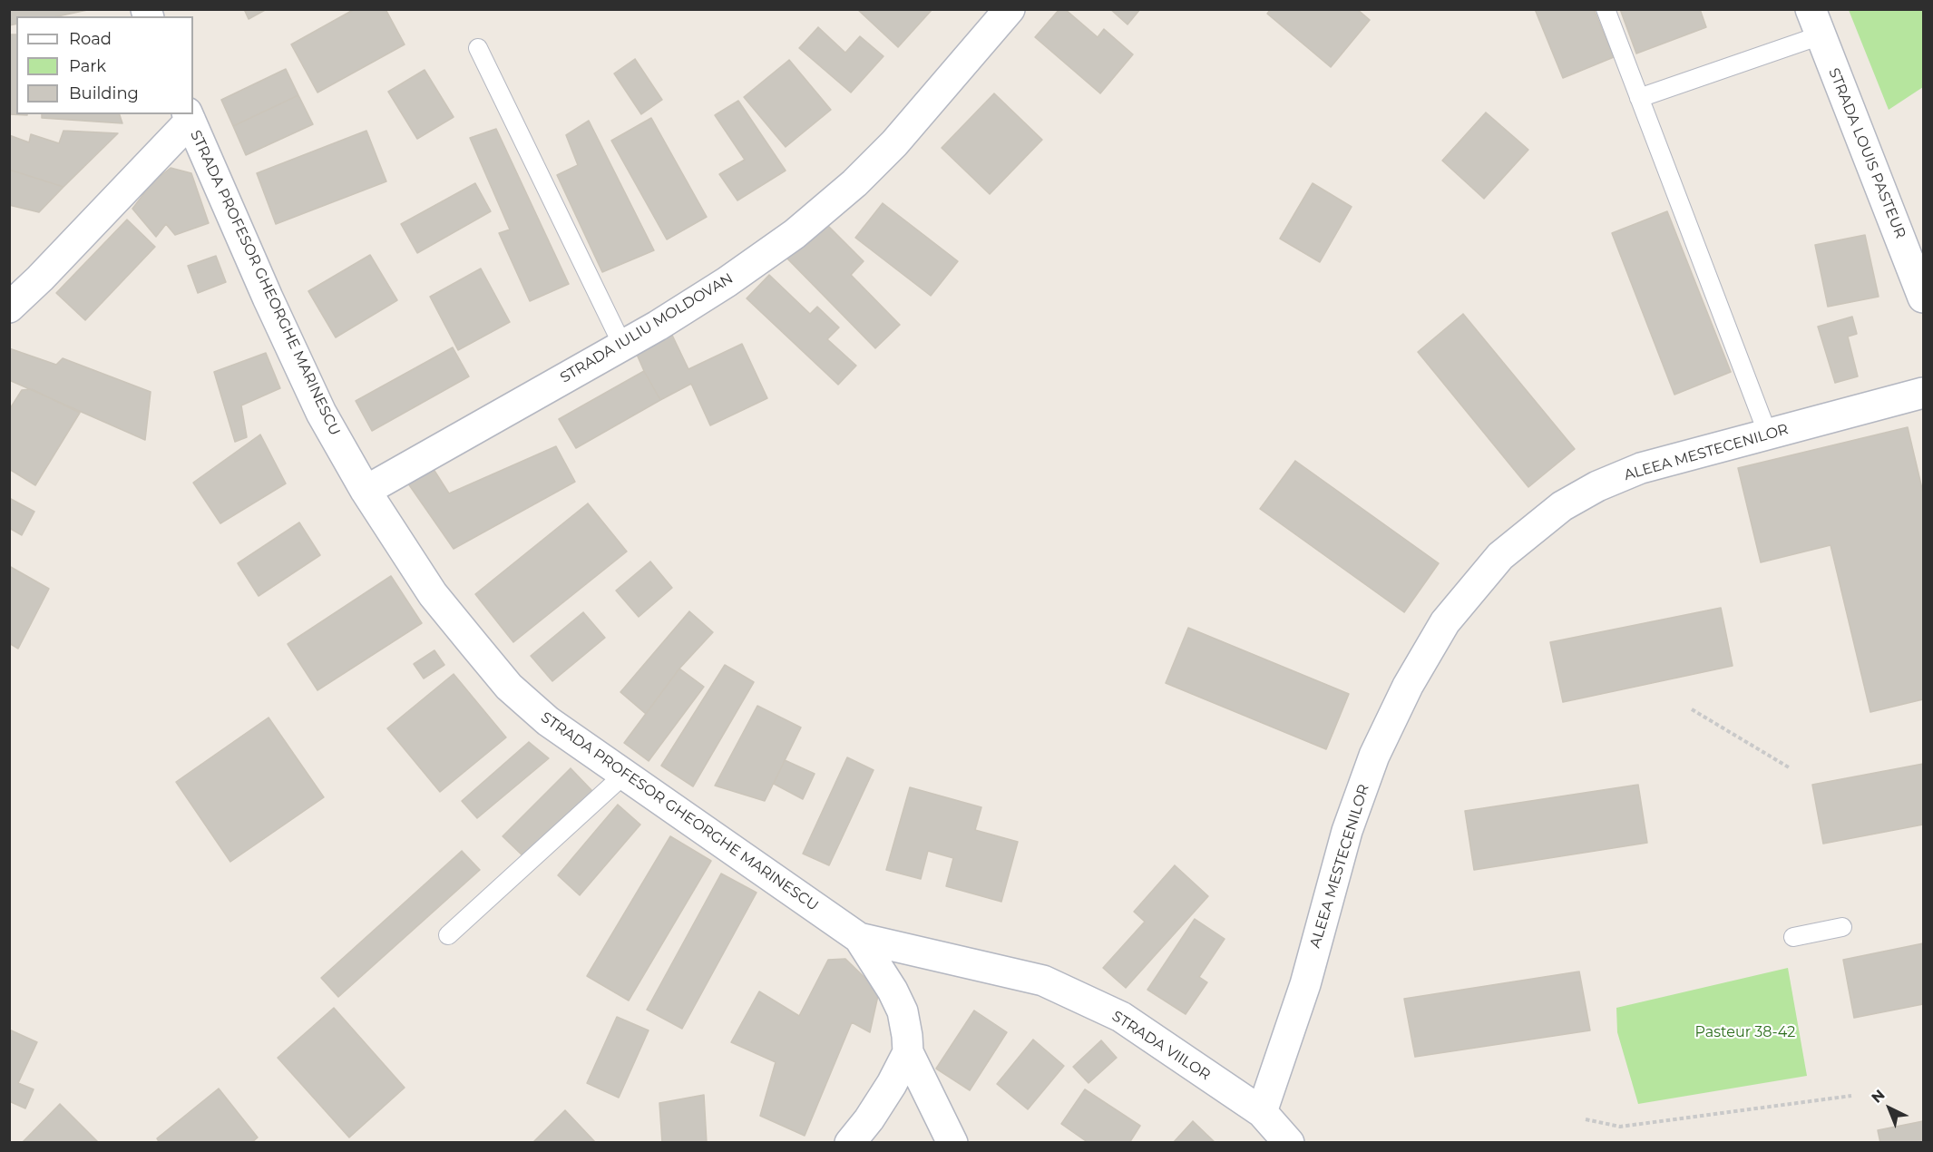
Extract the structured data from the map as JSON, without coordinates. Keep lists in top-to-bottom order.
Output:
{
  "streets": {
    "street": [
      "STRADA LOUIS PASTEUR",
      "STRADA PROFESOR GHEORGHE MARINESCU",
      "STRADA IULIU MOLDOVAN",
      "ALEEA MESTECENILOR",
      "STRADA VIILOR"
    ]
  },
  "crossings": [
    ["STRADA PROFESOR GHEORGHE MARINESCU", "STRADA IULIU MOLDOVAN"],
    ["STRADA PROFESOR GHEORGHE MARINESCU", "STRADA VIILOR"],
    ["ALEEA MESTECENILOR", "STRADA VIILOR"]
  ],
  "parks": ["Pasteur 38-42"],
  "legend": ["Road", "Park", "Building"],
  "north": "top left"
}
